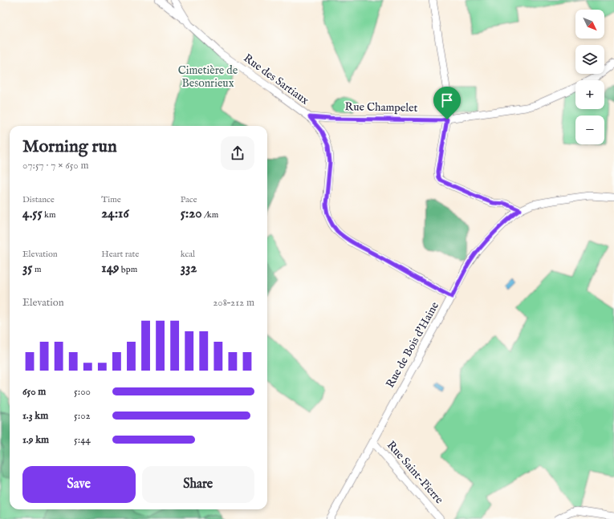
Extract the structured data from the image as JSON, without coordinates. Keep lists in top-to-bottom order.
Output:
{
  "streets": {
    "street": [
      "Rue des Sartiaux",
      "Rue Champelet",
      "Rue de Bois d'Haine",
      "Rue Saint-Pierre"
    ]
  },
  "crossings": [
    ["Rue des Sartiaux", "Rue Champelet"],
    ["Rue des Sartiaux", "Rue de Bois d'Haine"],
    ["Rue de Bois d'Haine", "Rue Saint-Pierre"]
  ],
  "parks": ["Cimetière de Besonrieux"],
  "north": "bottom right",
  "page": {
    "map_buttons": ["+", "−"],
    "heading": ["Morning run", "07:57 · 7 × 650 m"],
    "stats": [
      ["Distance", "4.55 km"],
      ["Time", "24:16"],
      ["Pace", "5:20 /km"],
      ["Elevation", "35 m"],
      ["Heart rate", "149 bpm"],
      ["kcal", "332"]
    ],
    "chart": ["Elevation", "208–212 m"],
    "list": [
      {
        "name": "650 m",
        "note": "5:00"
      },
      {
        "name": "1.3 km",
        "note": "5:02"
      },
      {
        "name": "1.9 km",
        "note": "5:44"
      }
    ],
    "buttons": ["Save", "Share"]
  }
}
